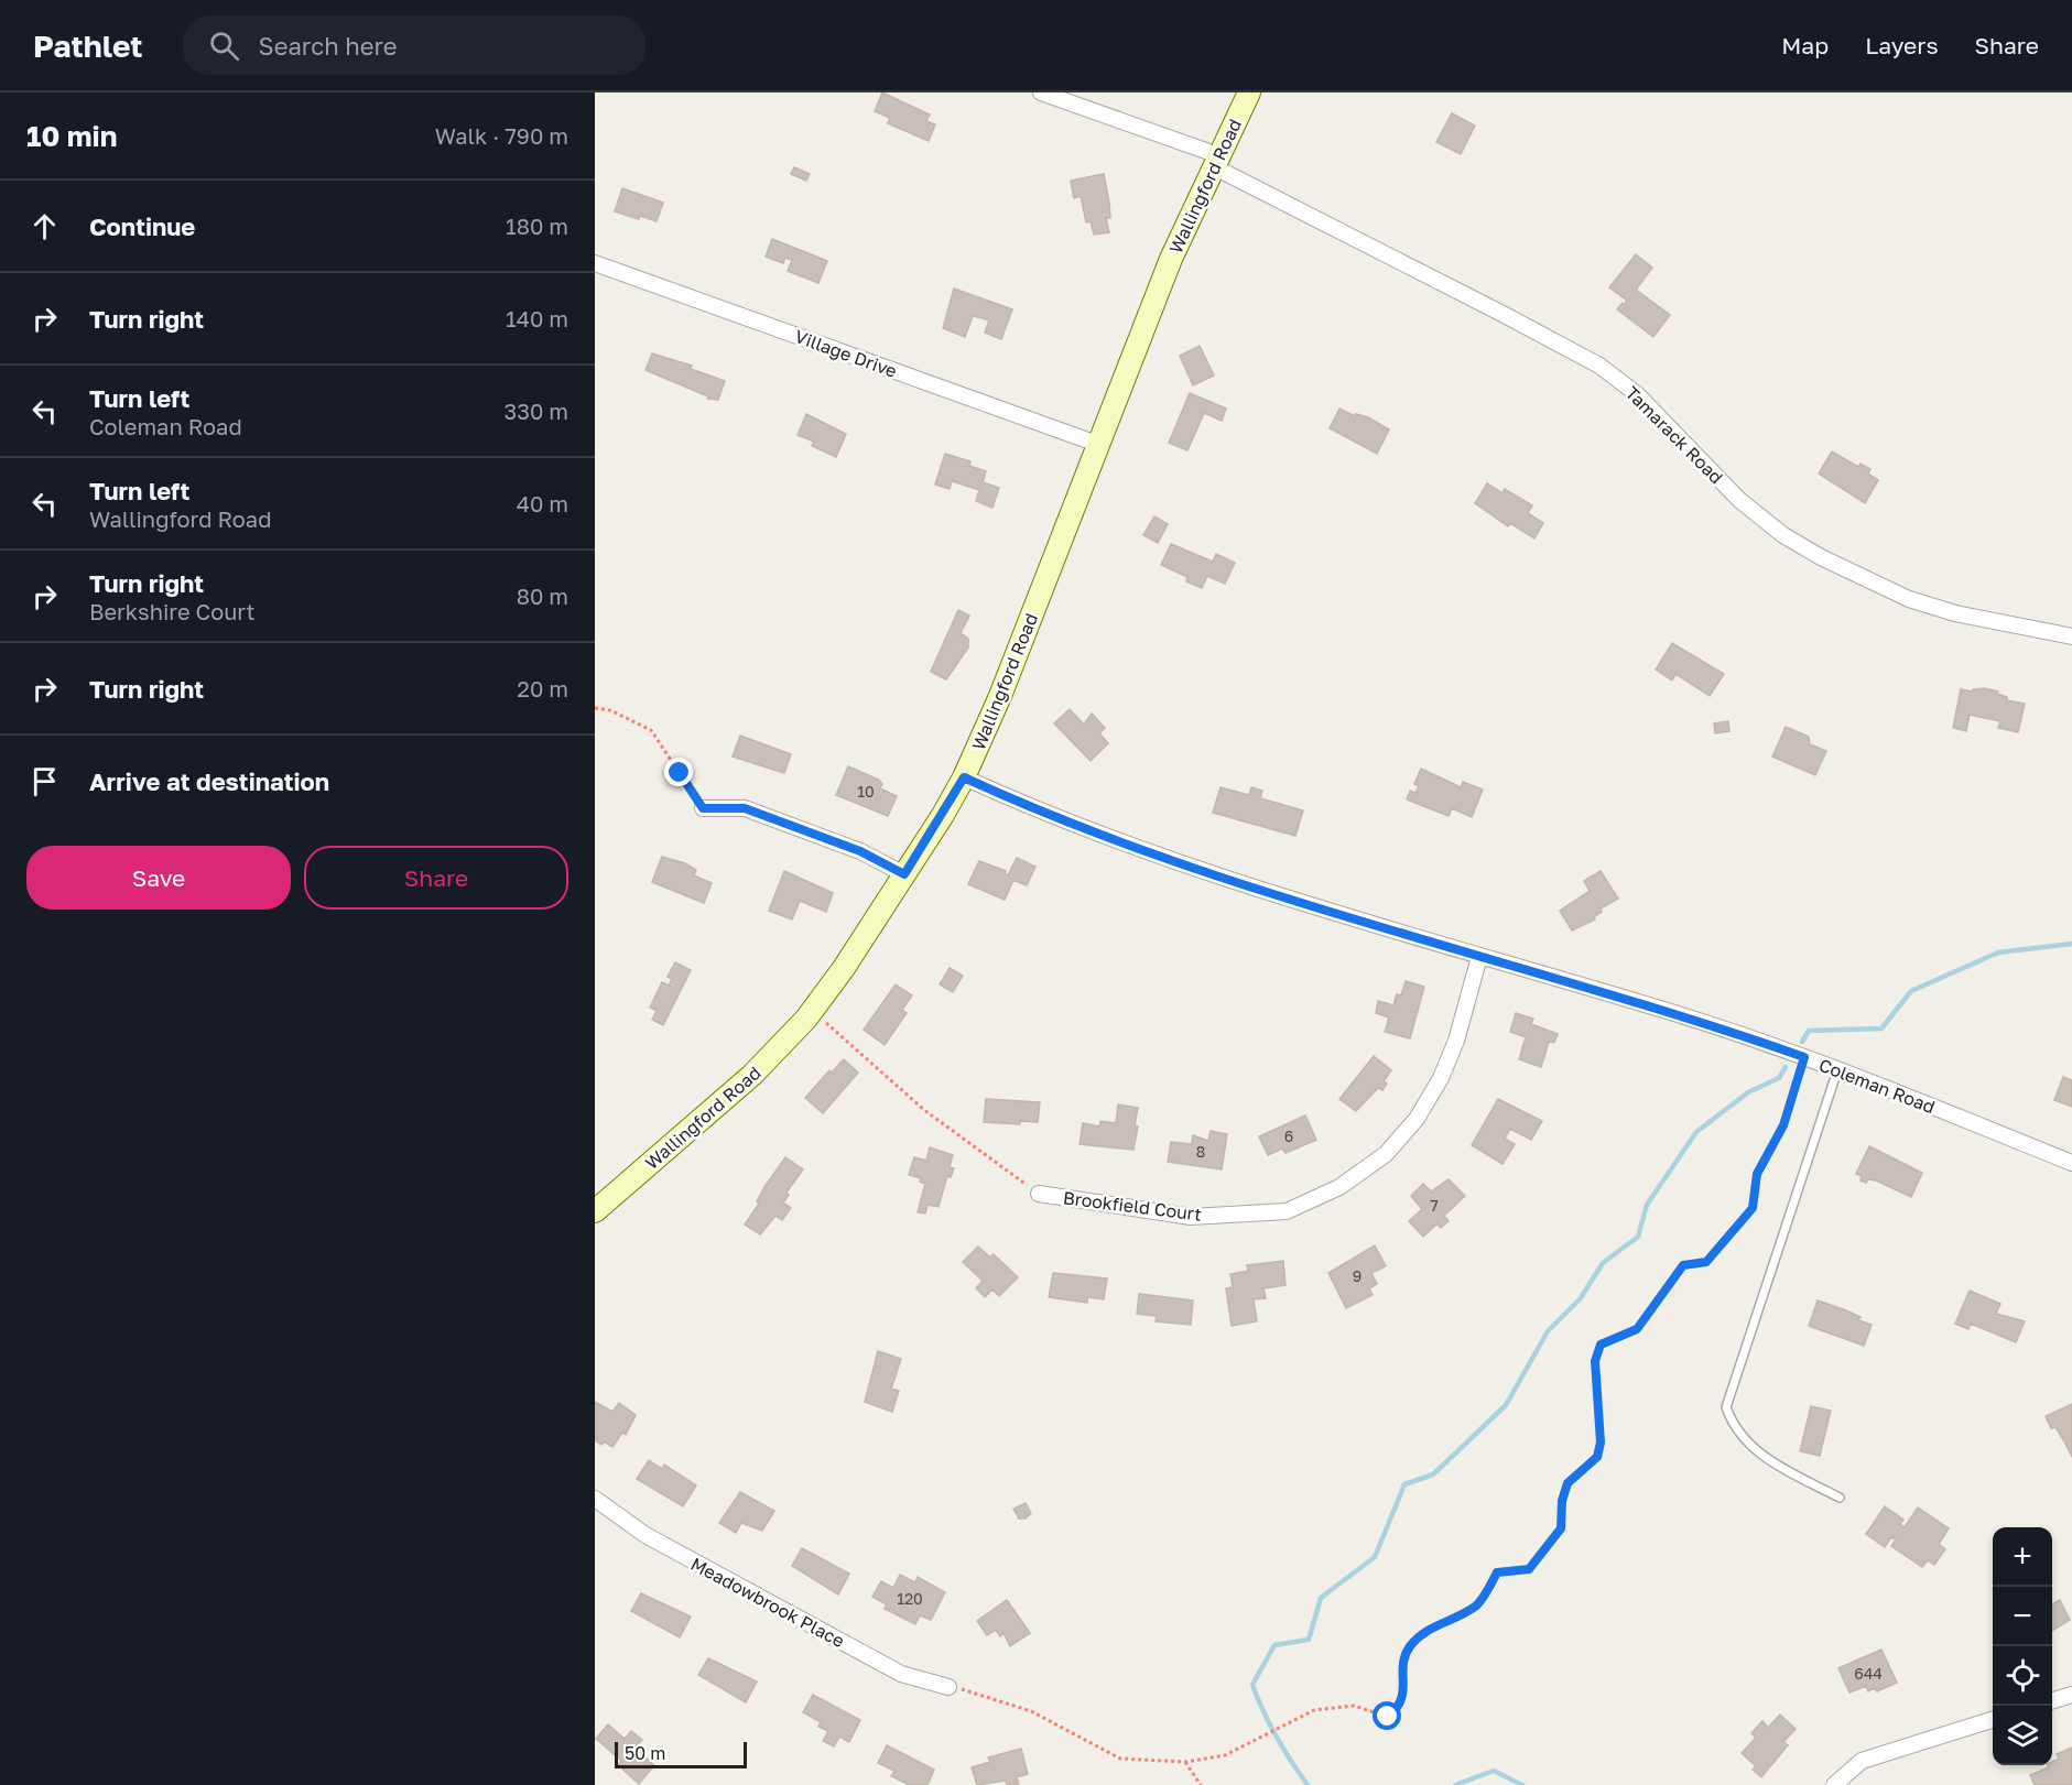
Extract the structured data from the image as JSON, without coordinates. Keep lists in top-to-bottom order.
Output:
{
  "streets": {
    "street": [
      "Wallingford Road",
      "Village Drive",
      "Tamarack Road",
      "Coleman Road",
      "Brookfield Court",
      "Meadowbrook Place"
    ]
  },
  "crossings": [
    ["Wallingford Road", "Village Drive"],
    ["Wallingford Road", "Tamarack Road"],
    ["Wallingford Road", "Coleman Road"],
    ["Coleman Road", "Brookfield Court"]
  ],
  "house_numbers": [
    "10",
    "6",
    "8",
    "7",
    "9",
    "120",
    "644"
  ],
  "scale_bar": "50 m",
  "page": {
    "header": "Pathlet",
    "search": "Search here",
    "nav": ["Map", "Layers", "Share"],
    "heading": ["10 min", "Walk · 790 m"],
    "list": [
      ["Continue", "180 m"],
      ["Turn right", "140 m"],
      ["Turn left", "Coleman Road", "330 m"],
      ["Turn left", "Wallingford Road", "40 m"],
      ["Turn right", "Berkshire Court", "80 m"],
      ["Turn right", "20 m"],
      "Arrive at destination"
    ],
    "buttons": ["Save", "Share"],
    "map_buttons": ["+", "−"],
    "scale": "50 m"
  }
}
